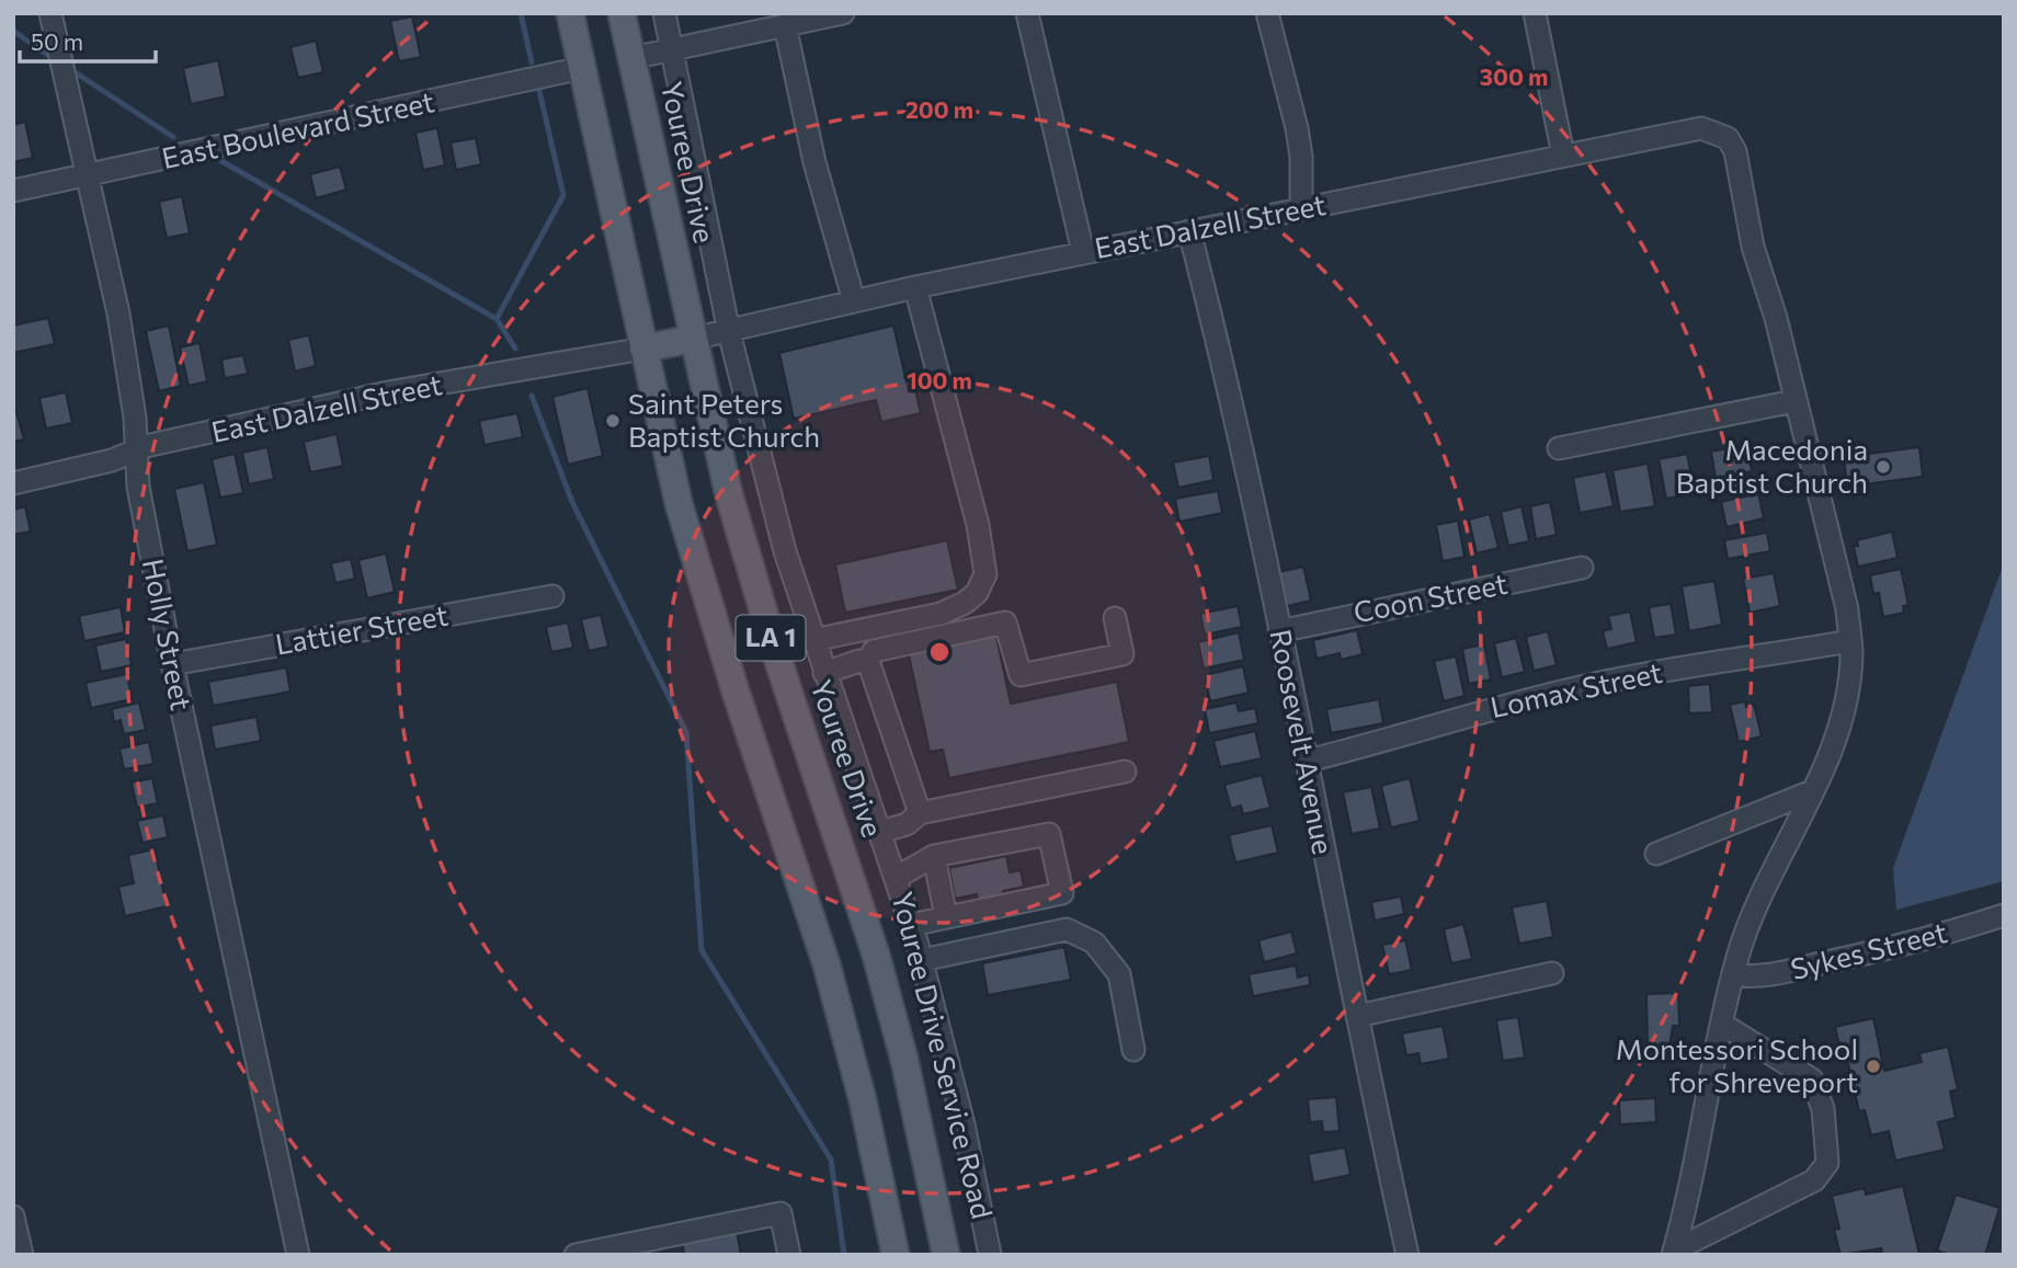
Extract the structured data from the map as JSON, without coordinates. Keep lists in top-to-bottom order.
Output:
{
  "streets": {
    "main road": ["Youree Drive", "LA 1"],
    "street": [
      "East Boulevard Street",
      "East Dalzell Street",
      "Coon Street",
      "Lattier Street",
      "Holly Street",
      "Lomax Street",
      "Roosevelt Avenue",
      "Sykes Street",
      "Youree Drive Service Road"
    ]
  },
  "crossings": [
    ["East Boulevard Street", "Holly Street"],
    ["East Boulevard Street", "LA 1"],
    ["Youree Drive", "East Dalzell Street"],
    ["East Dalzell Street", "Holly Street"],
    ["East Dalzell Street", "LA 1"],
    ["East Dalzell Street", "Roosevelt Avenue"],
    ["East Dalzell Street", "Youree Drive Service Road"],
    ["Coon Street", "Roosevelt Avenue"],
    ["Lattier Street", "Holly Street"],
    ["Lomax Street", "Roosevelt Avenue"]
  ],
  "places": ["Saint Peters Baptist Church", "Macedonia Baptist Church", "Montessori School for Shreveport"],
  "scale_bar": "50 m",
  "rings": ["300 m", "200 m", "100 m"]
}
